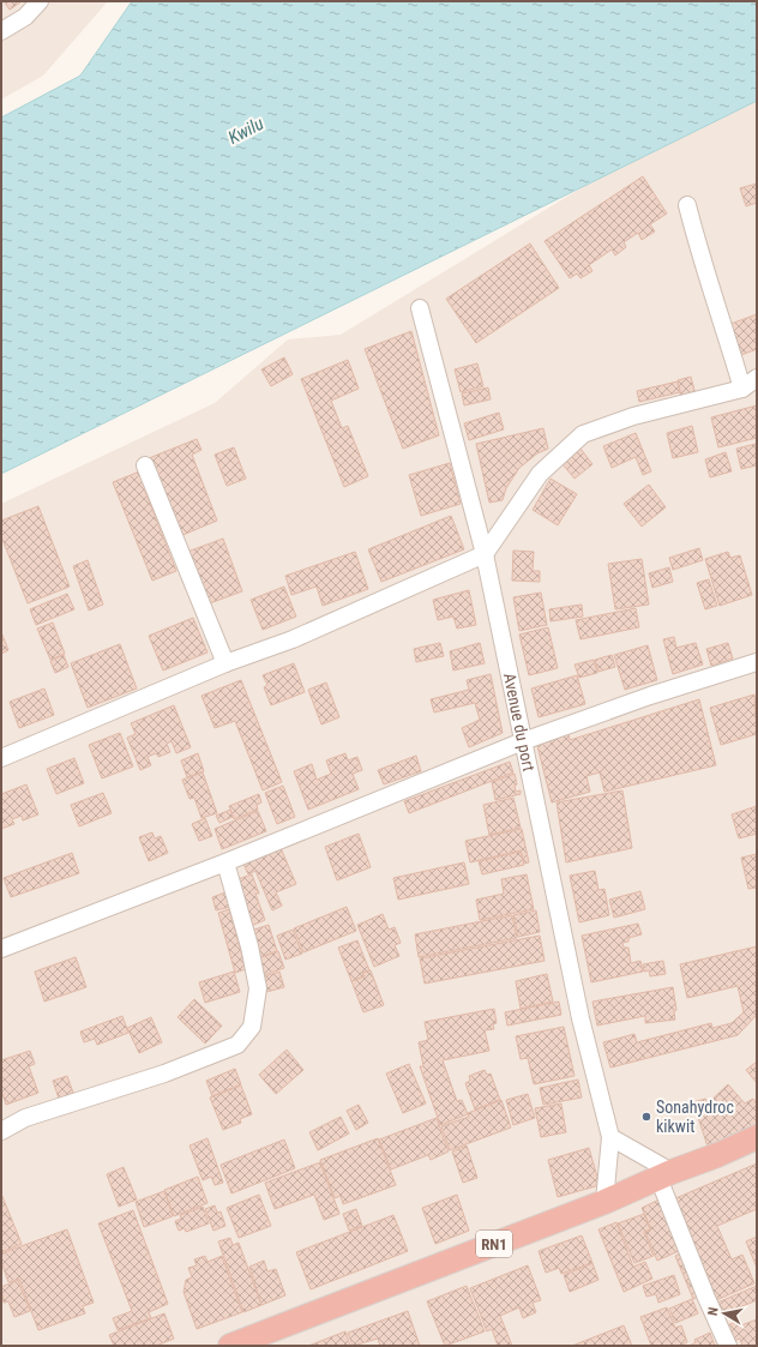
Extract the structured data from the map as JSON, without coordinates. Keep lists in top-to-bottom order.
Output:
{
  "streets": {
    "highway": ["RN1"],
    "street": ["Avenue du port"]
  },
  "crossings": [
    ["Avenue du port", "RN1"]
  ],
  "water": ["Kwilu"],
  "places": ["Sonahydroc kikwit"],
  "north": "left"
}
